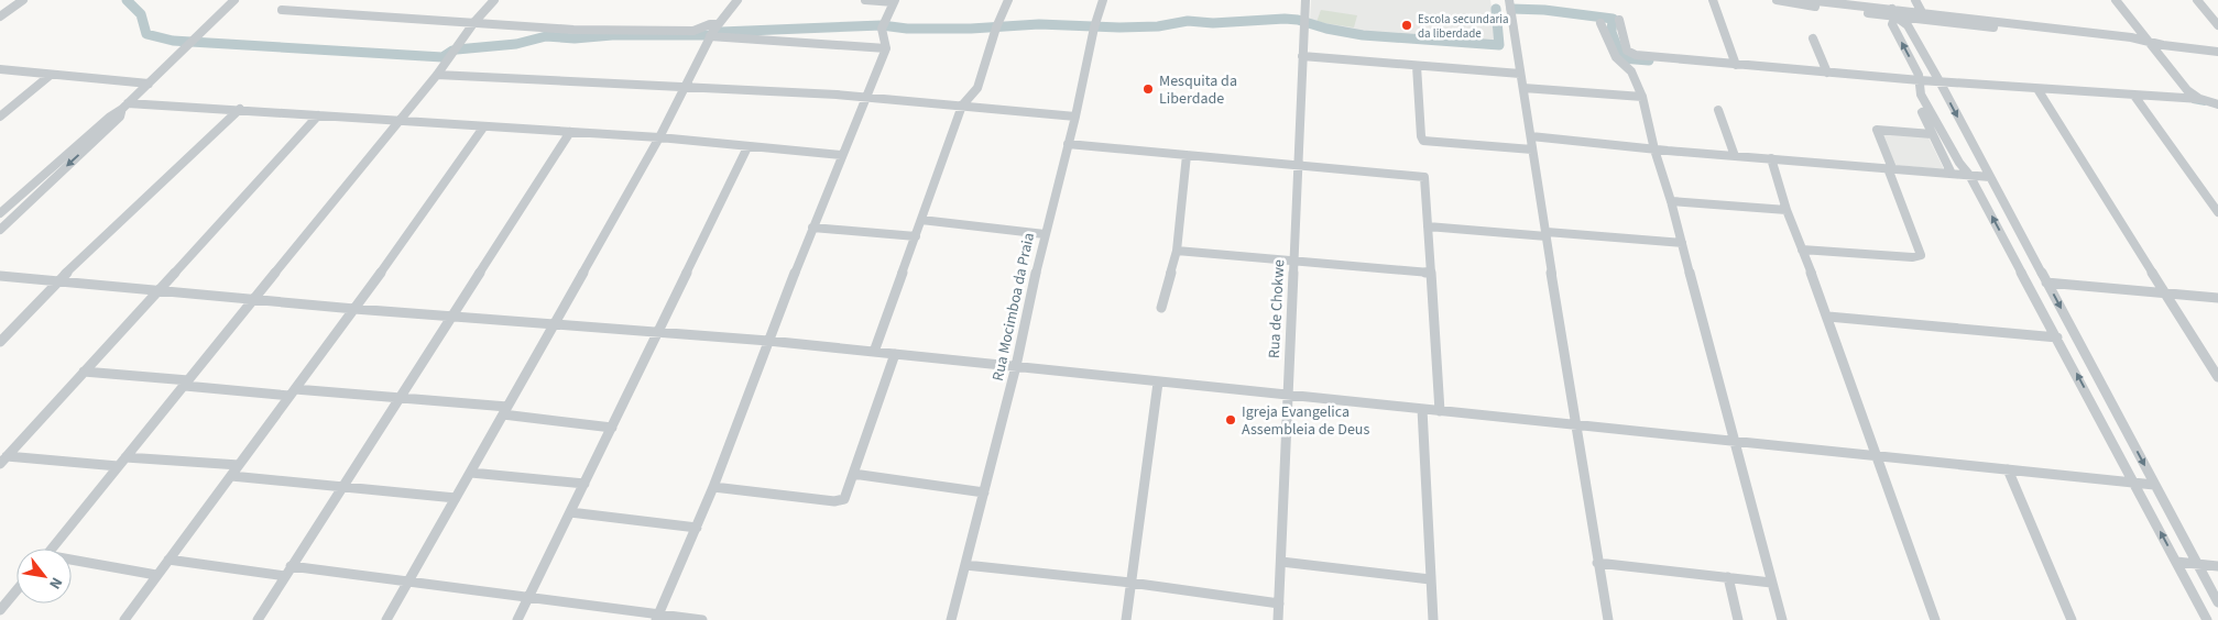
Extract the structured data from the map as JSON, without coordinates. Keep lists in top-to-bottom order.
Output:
{
  "streets": {
    "street": ["Rua Mocimboa da Praia", "Rua de Chokwe"]
  },
  "places": ["Escola secundaria da liberdade", "Mesquita da Liberdade", "Igreja Evangelica Assembleia de Deus"],
  "north": "bottom right"
}
